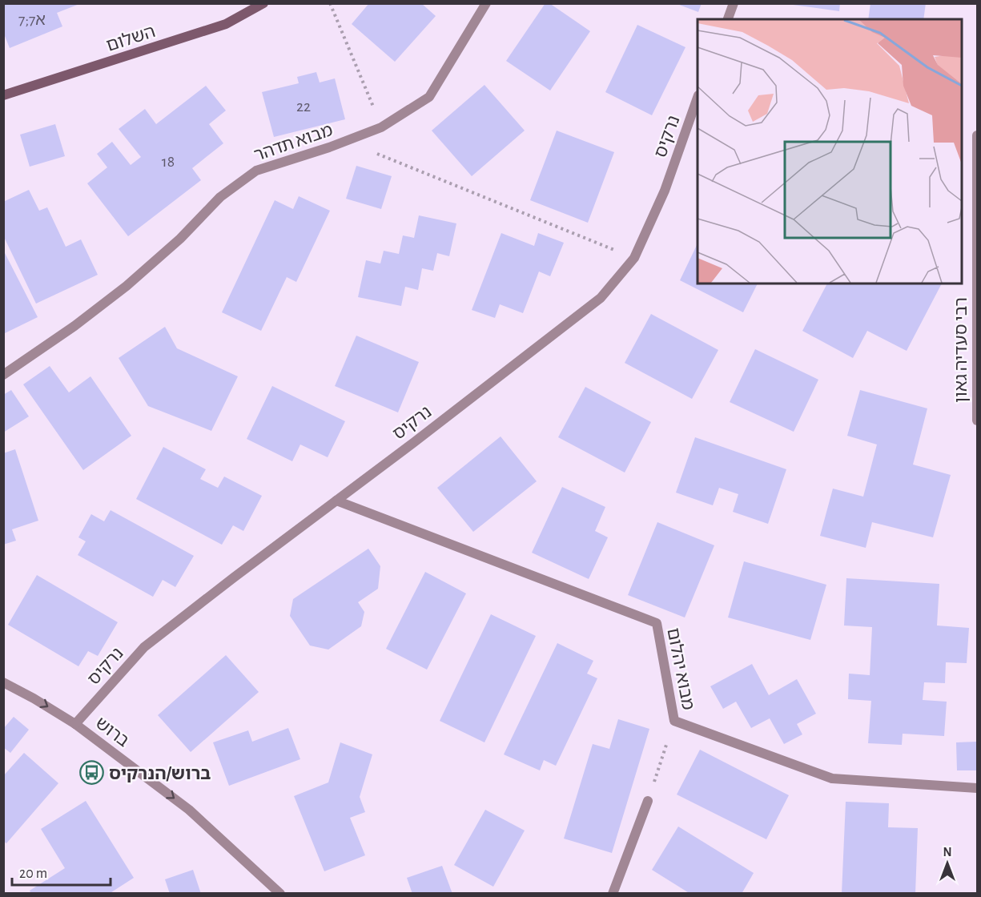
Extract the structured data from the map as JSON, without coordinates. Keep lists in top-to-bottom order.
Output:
{
  "streets": {
    "street": [
      "השלום",
      "נרקיס",
      "מבוא תדהר",
      "רבי סעדיה גאון",
      "מבוא יהלום",
      "ברוש"
    ]
  },
  "crossings": [
    ["נרקיס", "מבוא יהלום"],
    ["נרקיס", "ברוש"]
  ],
  "one_way": ["ברוש"],
  "places": {
    "bus stop": ["ברוש/הנרקיס"]
  },
  "house_numbers": ["7;7א", "22", "18"],
  "scale_bar": "20 m",
  "north": "top"
}
